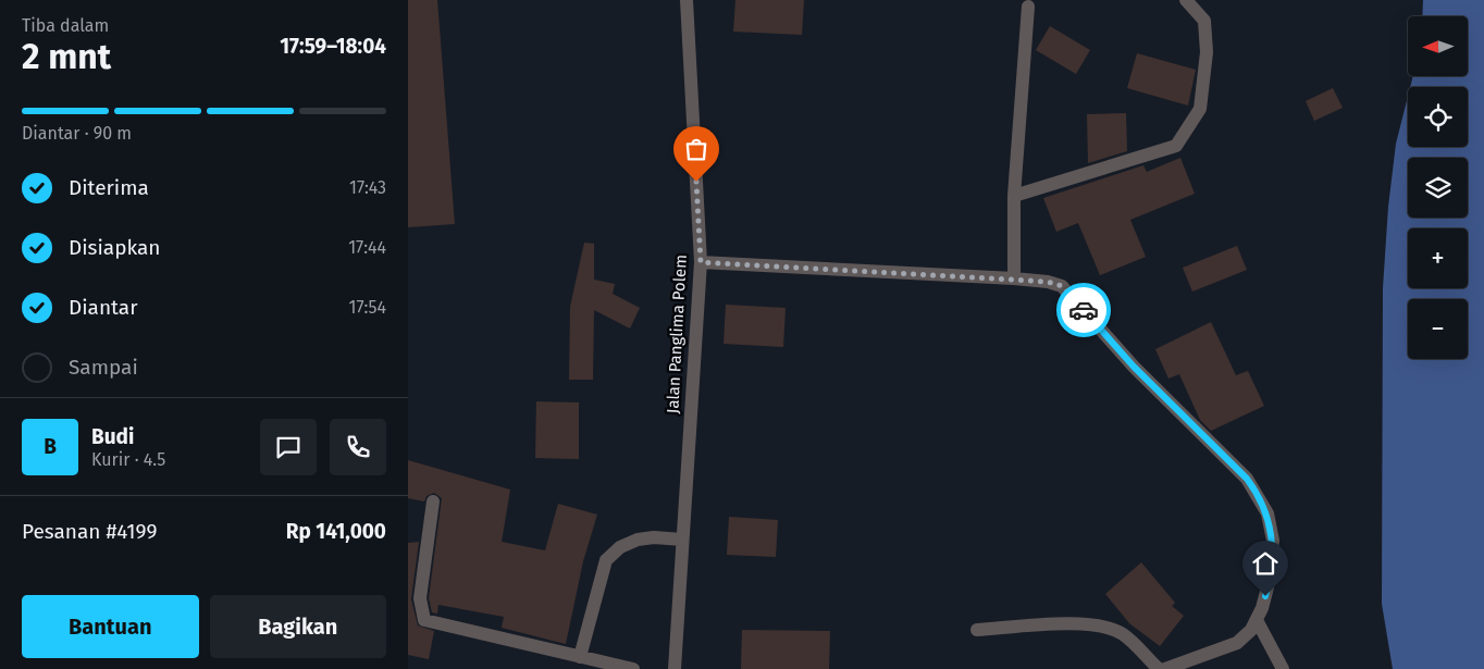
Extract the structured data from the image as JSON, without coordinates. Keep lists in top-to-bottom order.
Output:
{
  "streets": {
    "street": ["Jalan Panglima Polem"]
  },
  "north": "left",
  "page": {
    "heading": ["2 mnt", "Tiba dalam", "17:59–18:04"],
    "panel": [
      "Budi",
      "Kurir · 4.5",
      "Pesanan #4199",
      "Rp 141,000"
    ],
    "map_buttons": ["+", "−"],
    "bar": "Diantar · 90 m",
    "list": [
      ["Diterima", "17:43"],
      ["Disiapkan", "17:44"],
      ["Diantar", "17:54"],
      "Sampai"
    ],
    "round": "B",
    "buttons": ["Bantuan", "Bagikan"]
  }
}
